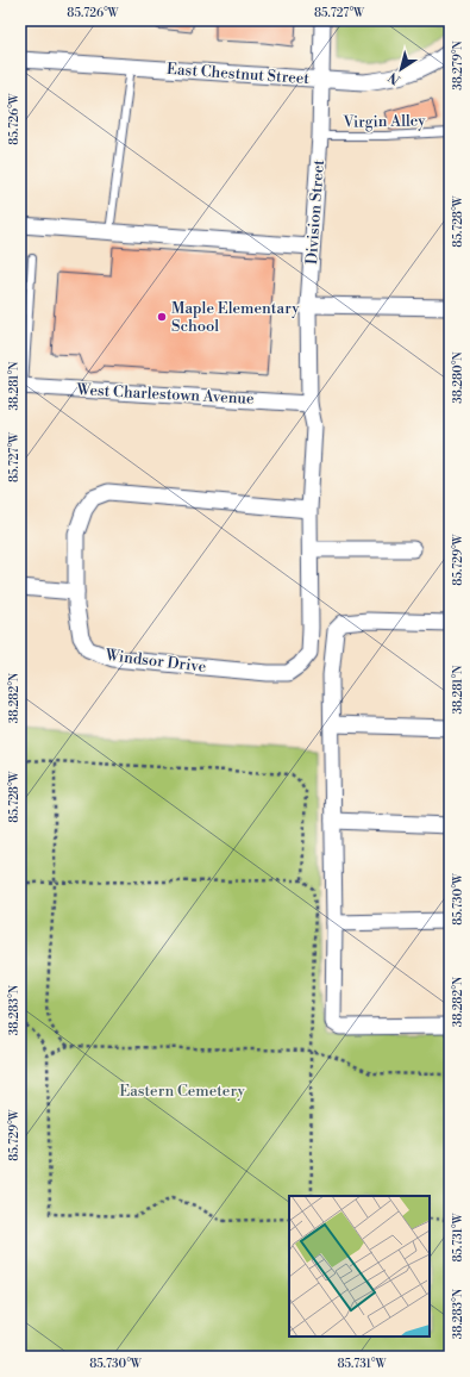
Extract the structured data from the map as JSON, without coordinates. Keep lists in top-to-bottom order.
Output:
{
  "streets": {
    "street": [
      "East Chestnut Street",
      "Division Street",
      "West Charlestown Avenue",
      "Windsor Drive"
    ],
    "lane": ["Virgin Alley"]
  },
  "crossings": [
    ["East Chestnut Street", "Division Street"],
    ["Virgin Alley", "Division Street"],
    ["Division Street", "West Charlestown Avenue"],
    ["Division Street", "Windsor Drive"],
    ["West Charlestown Avenue", "Windsor Drive"]
  ],
  "parks": ["Eastern Cemetery"],
  "places": ["Maple Elementary School"],
  "north": "bottom left",
  "coordinates": [
    "85.726°W",
    "85.727°W",
    "38.279°N",
    "85.728°W",
    "38.280°N",
    "38.281°N",
    "85.729°W",
    "38.282°N",
    "85.730°W",
    "38.283°N",
    "85.731°W"
  ]
}
